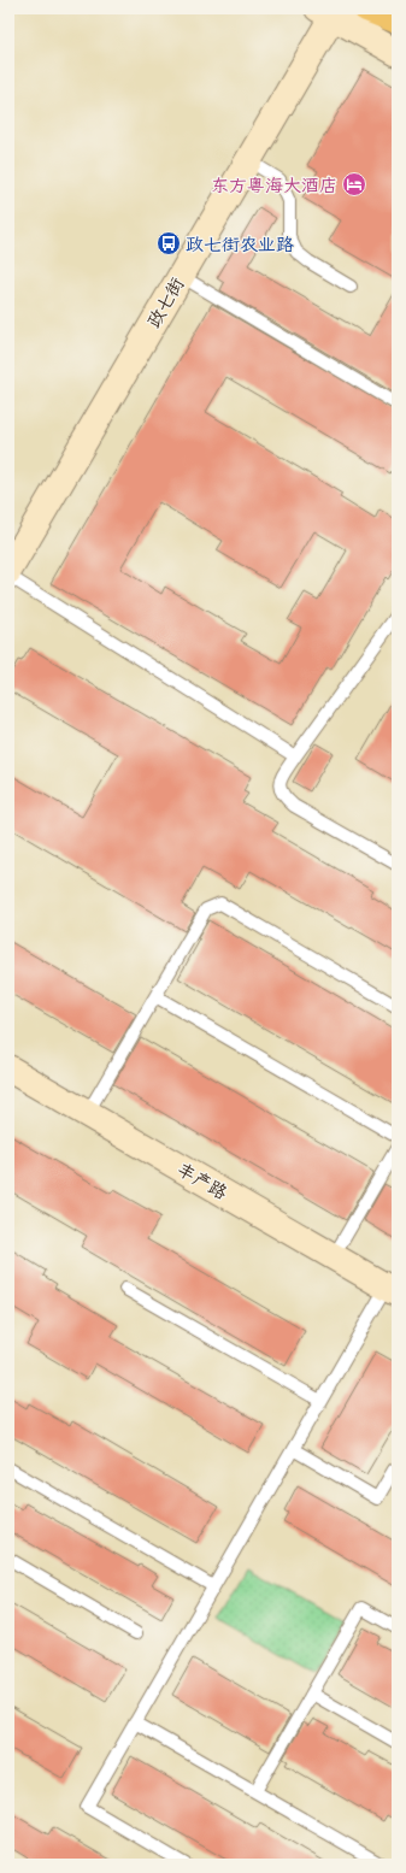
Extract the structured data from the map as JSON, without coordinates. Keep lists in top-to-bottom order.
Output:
{
  "streets": {
    "street": ["政七街", "丰产路"]
  },
  "places": {
    "hotel": ["东方粤海大酒店"],
    "bus stop": ["政七街农业路"]
  }
}
